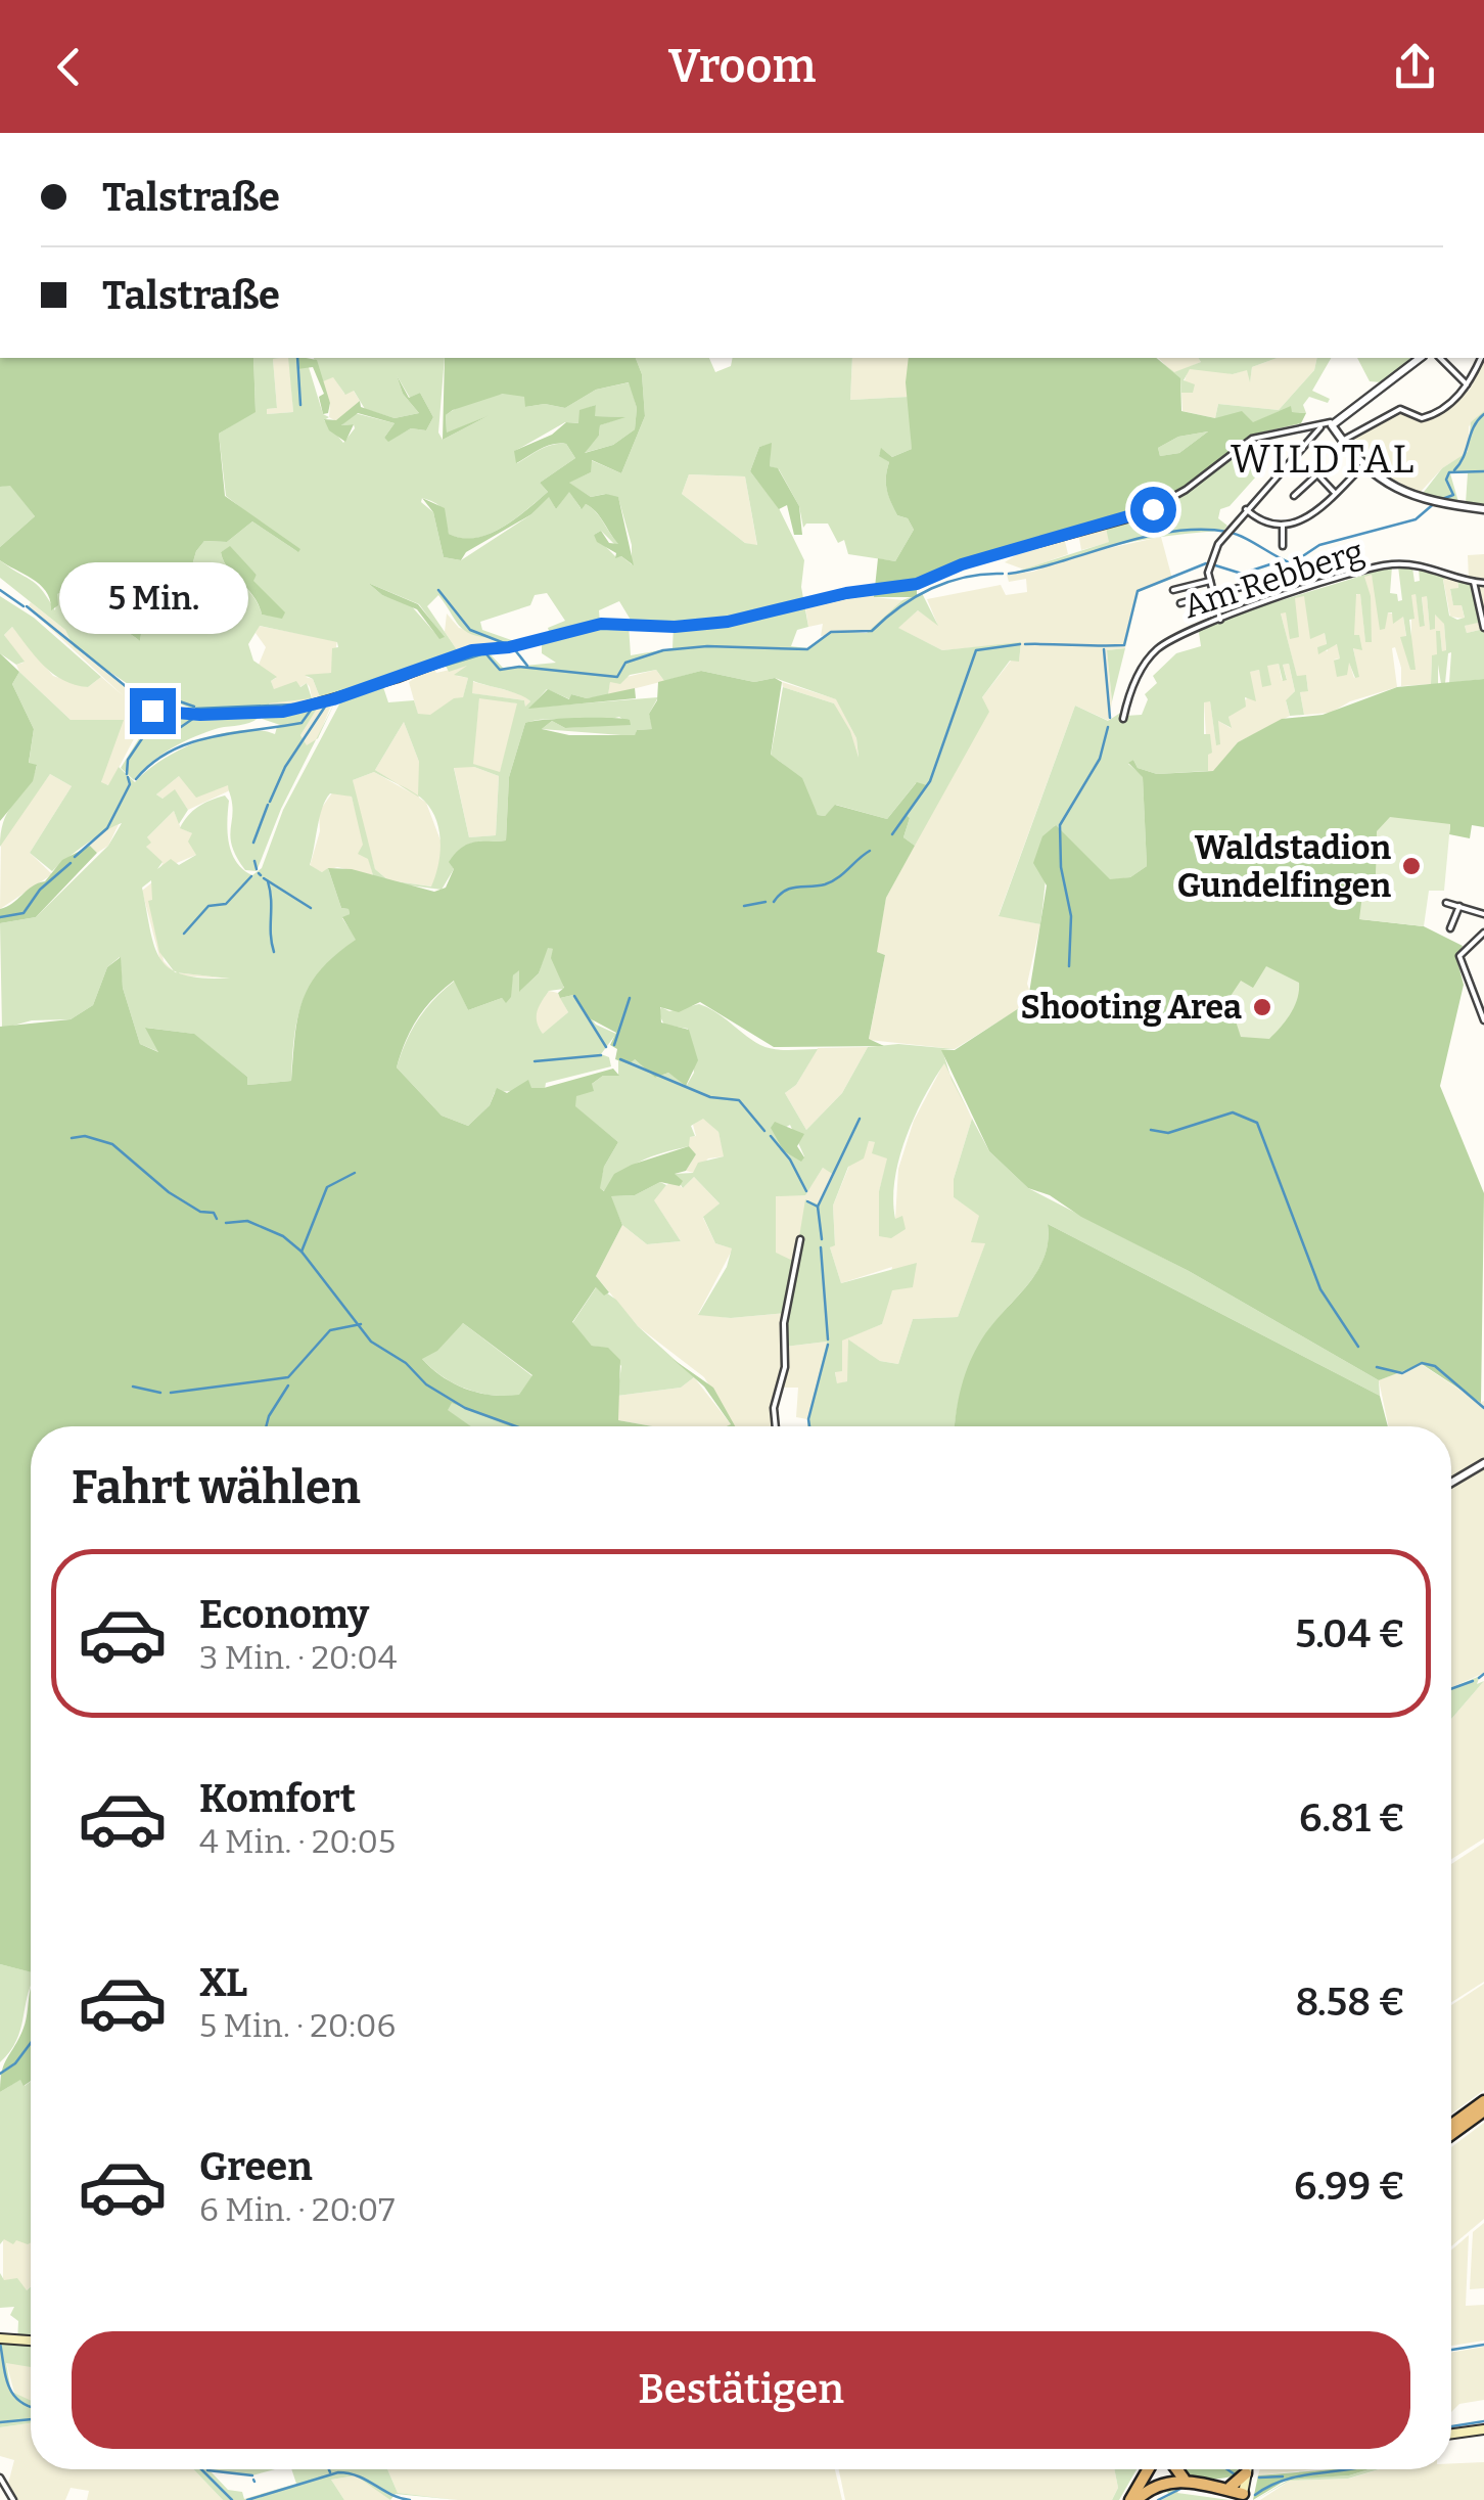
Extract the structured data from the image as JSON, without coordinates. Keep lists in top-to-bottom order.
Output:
{
  "streets": {
    "street": ["Am Rebberg"]
  },
  "districts": ["WILDTAL"],
  "places": ["Waldstadion Gundelfingen", "Shooting Area"],
  "page": {
    "header": "Vroom",
    "banner": ["Talstraße", "Talstraße"],
    "bubble": "5 Min.",
    "heading": "Fahrt wählen",
    "list": [
      {
        "name": "Economy",
        "note": "3 Min. · 20:04",
        "value": "5.04 €"
      },
      {
        "name": "Komfort",
        "note": "4 Min. · 20:05",
        "value": "6.81 €"
      },
      {
        "name": "XL",
        "note": "5 Min. · 20:06",
        "value": "8.58 €"
      },
      {
        "name": "Green",
        "note": "6 Min. · 20:07",
        "value": "6.99 €"
      }
    ],
    "buttons": "Bestätigen"
  }
}
